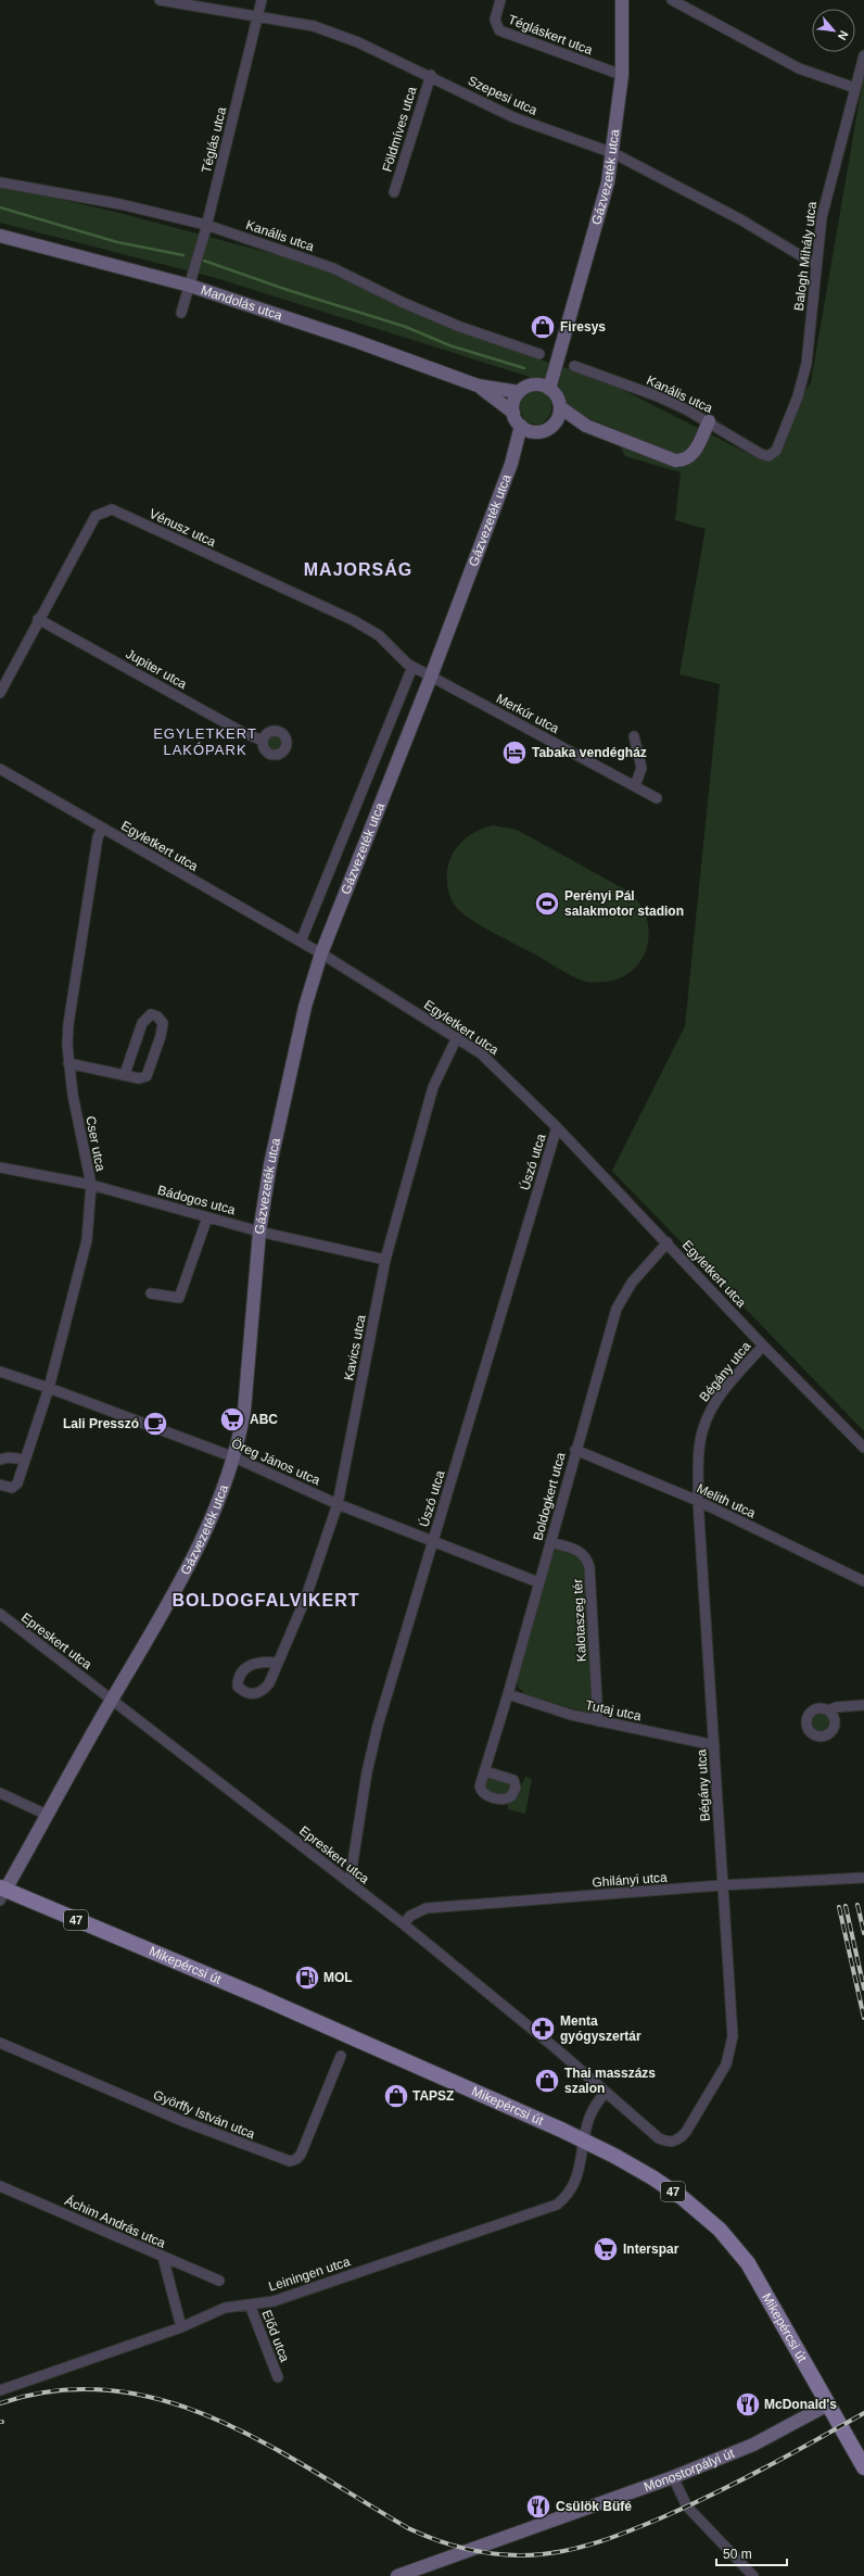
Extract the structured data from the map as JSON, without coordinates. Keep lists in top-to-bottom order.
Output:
{
  "streets": {
    "main road": ["47", "Mikepércsi út"],
    "street": [
      "Tégláskert utca",
      "Szepesi utca",
      "Földmíves utca",
      "Téglás utca",
      "Gázvezeték utca",
      "Kanális utca",
      "Balogh Mihály utca",
      "Mandolás utca",
      "Vénusz utca",
      "Jupiter utca",
      "Merkúr utca",
      "Egyletkert utca",
      "Cser utca",
      "Úszó utca",
      "Bádogos utca",
      "Kavics utca",
      "Bégány utca",
      "Öreg János utca",
      "Boldogkert utca",
      "Melith utca",
      "Kalotaszeg tér",
      "Epreskert utca",
      "Tutaj utca",
      "Ghilányi utca",
      "Györffy István utca",
      "Áchim András utca",
      "Leiningen utca",
      "Előd utca",
      "Monostorpályi út"
    ]
  },
  "crossings": [
    ["Tégláskert utca", "Gázvezeték utca"],
    ["Szepesi utca", "Földmíves utca"],
    ["Szepesi utca", "Téglás utca"],
    ["Szepesi utca", "Gázvezeték utca"],
    ["Szepesi utca", "Balogh Mihály utca"],
    ["Téglás utca", "Kanális utca"],
    ["Téglás utca", "Mandolás utca"],
    ["Gázvezeték utca", "Mandolás utca"],
    ["Gázvezeték utca", "Vénusz utca"],
    ["Gázvezeték utca", "Merkúr utca"],
    ["Gázvezeték utca", "Egyletkert utca"],
    ["Gázvezeték utca", "Bádogos utca"],
    ["Gázvezeték utca", "Öreg János utca"],
    ["Gázvezeték utca", "Epreskert utca"],
    ["Gázvezeték utca", "Mikepércsi út"],
    ["Kanális utca", "Balogh Mihály utca"],
    ["Vénusz utca", "Jupiter utca"],
    ["Vénusz utca", "Merkúr utca"],
    ["Egyletkert utca", "Cser utca"],
    ["Egyletkert utca", "Úszó utca"],
    ["Egyletkert utca", "Kavics utca"],
    ["Egyletkert utca", "Bégány utca"],
    ["Egyletkert utca", "Boldogkert utca"],
    ["Cser utca", "Bádogos utca"],
    ["Cser utca", "Öreg János utca"],
    ["Úszó utca", "Öreg János utca"],
    ["Úszó utca", "Epreskert utca"],
    ["Bádogos utca", "Kavics utca"],
    ["Kavics utca", "Öreg János utca"],
    ["Bégány utca", "Melith utca"],
    ["Bégány utca", "Epreskert utca"],
    ["Bégány utca", "Tutaj utca"],
    ["Bégány utca", "Ghilányi utca"],
    ["Öreg János utca", "Boldogkert utca"],
    ["Boldogkert utca", "Melith utca"],
    ["Boldogkert utca", "Kalotaszeg tér"],
    ["Boldogkert utca", "Tutaj utca"],
    ["Kalotaszeg tér", "Tutaj utca"],
    ["Epreskert utca", "Ghilányi utca"],
    ["Mikepércsi út", "Leiningen utca"],
    ["Mikepércsi út", "Monostorpályi út"],
    ["Leiningen utca", "Előd utca"]
  ],
  "districts": ["MAJORSÁG", "EGYLETKERT LAKÓPARK", "BOLDOGFALVIKERT"],
  "places": {
    "shop": ["Firesys", "Thai masszázs szalon", "TAPSZ"],
    "hotel": ["Tabaka vendégház"],
    "sports": ["Perényi Pál salakmotor stadion"],
    "supermarket": ["ABC", "Interspar"],
    "cafe": ["Lali Presszó"],
    "fuel station": ["MOL"],
    "pharmacy": ["Menta gyógyszertár"],
    "restaurant": ["McDonald's", "Csülök Büfé"]
  },
  "scale_bar": "50 m",
  "north": "bottom right"
}
